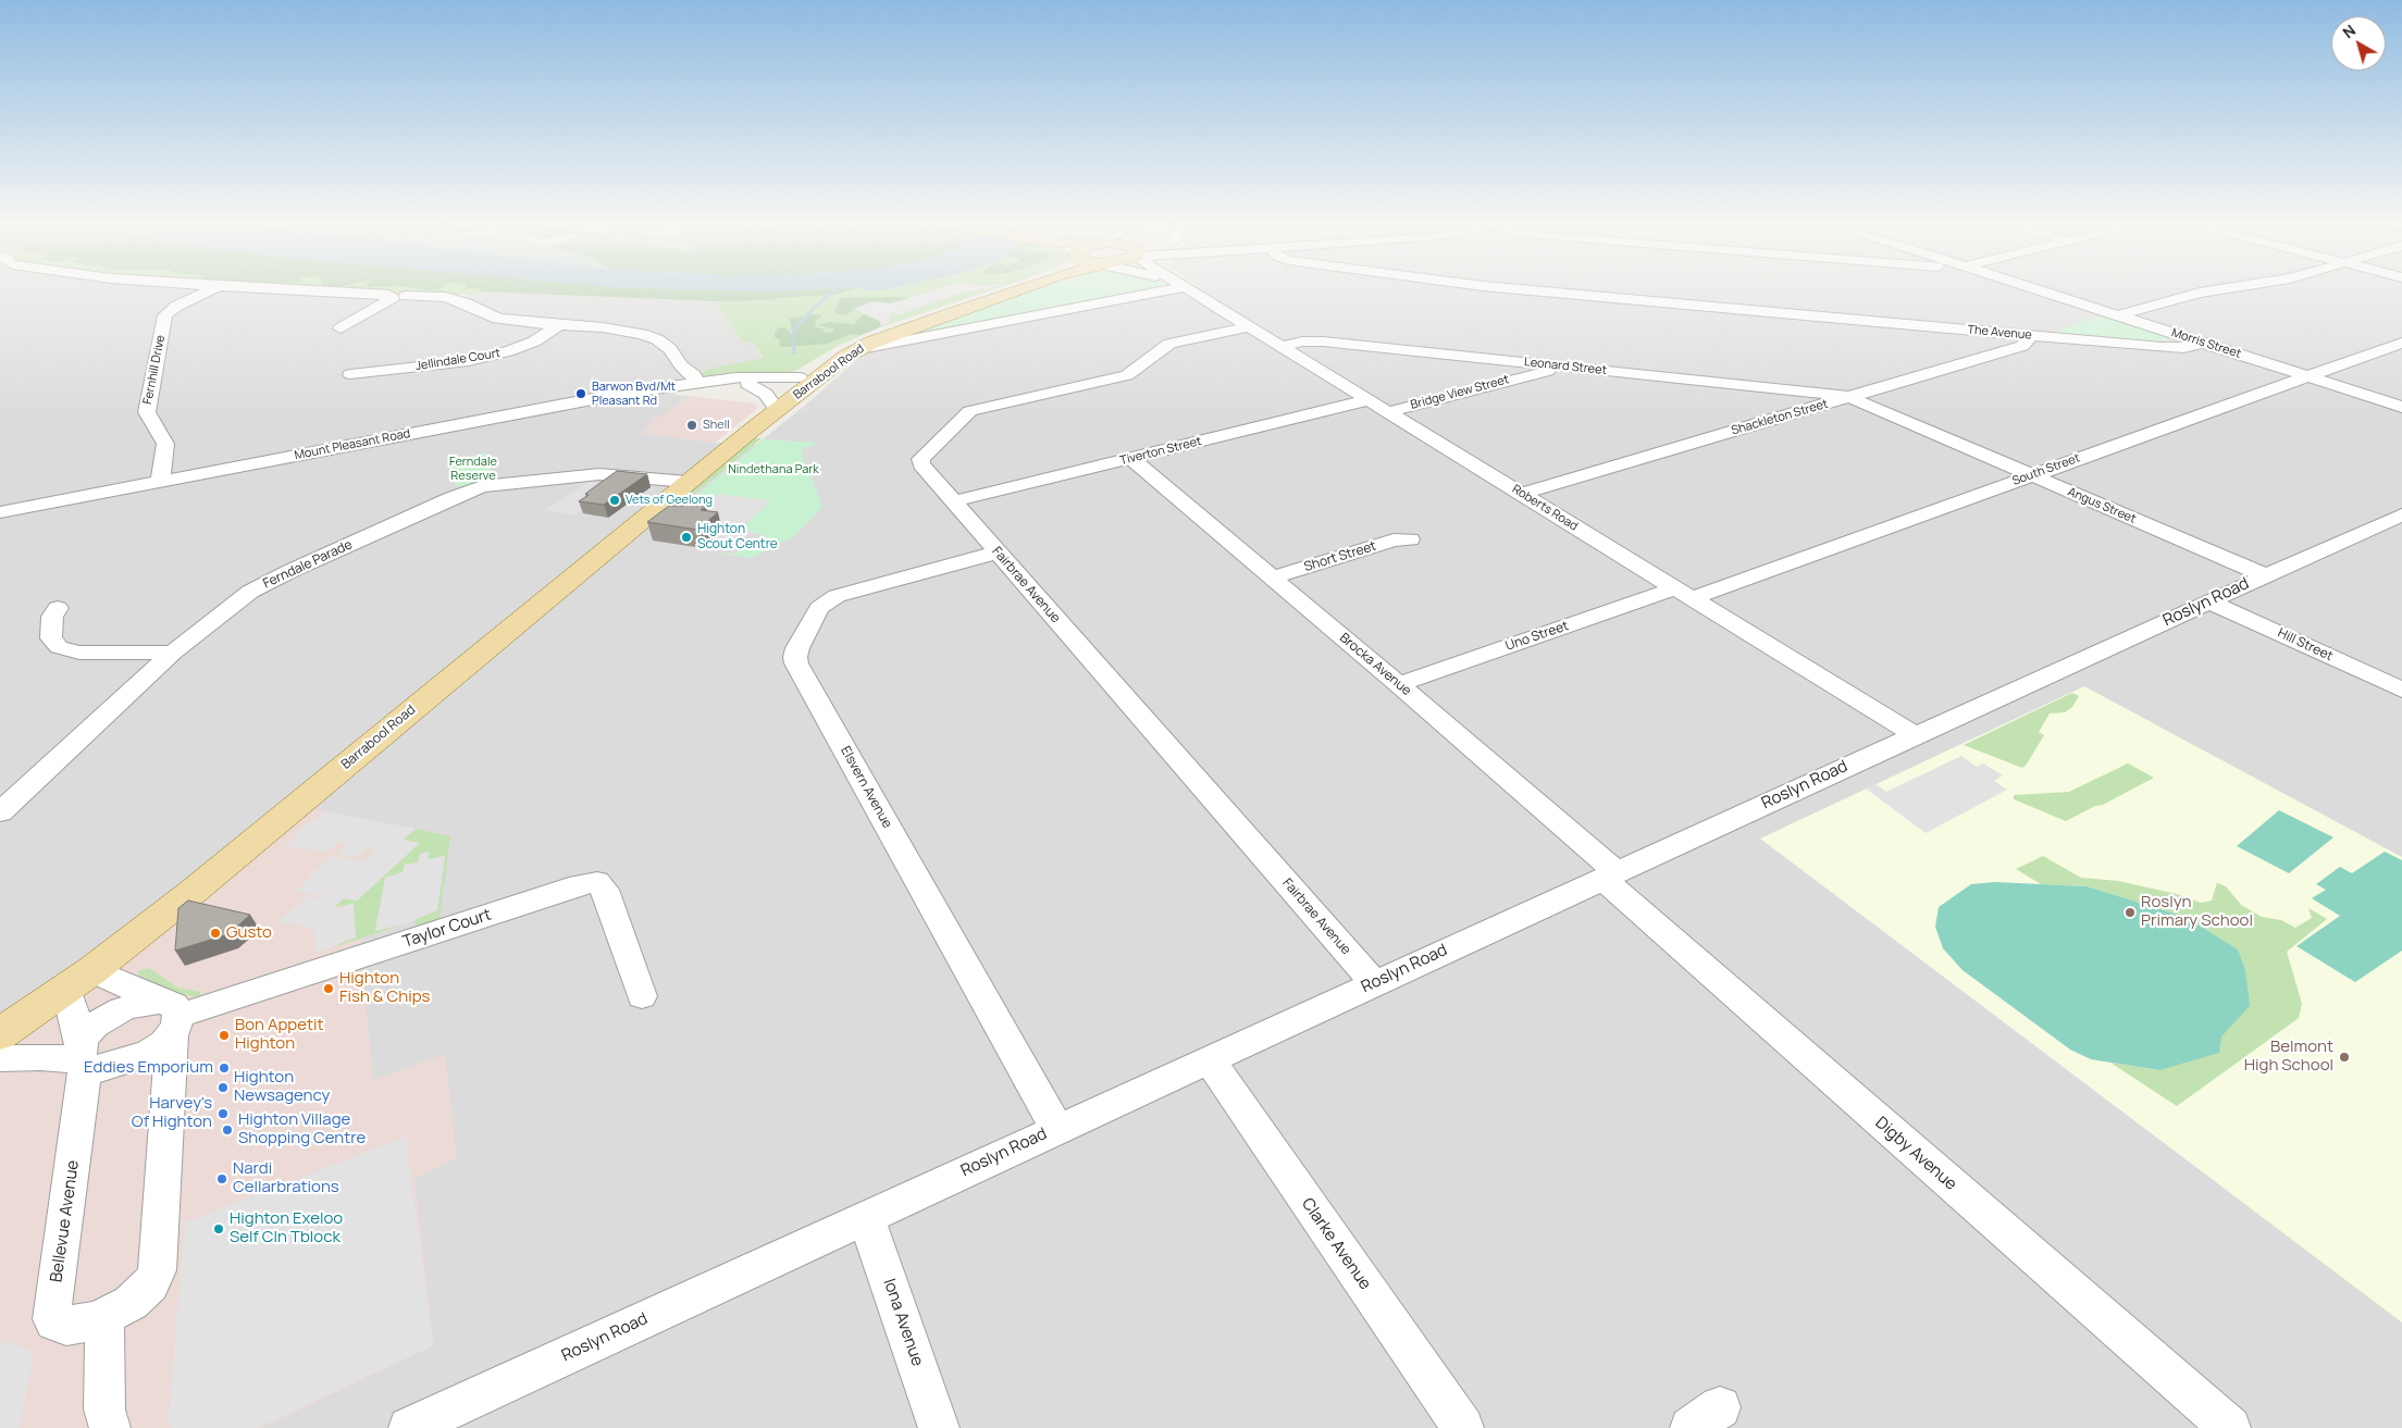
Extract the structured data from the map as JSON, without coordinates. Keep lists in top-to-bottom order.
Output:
{
  "streets": {
    "main road": ["Barrabool Road"],
    "street": [
      "The Avenue",
      "Morris Street",
      "Jellindale Court",
      "Leonard Street",
      "Fernhill Drive",
      "Bridge View Street",
      "Shackleton Street",
      "Mount Pleasant Road",
      "Tiverton Street",
      "South Street",
      "Angus Street",
      "Roberts Road",
      "Short Street",
      "Ferndale Parade",
      "Fairbrae Avenue",
      "Roslyn Road",
      "Uno Street",
      "Hill Street",
      "Brocka Avenue",
      "Elsvern Avenue",
      "Taylor Court",
      "Digby Avenue",
      "Bellevue Avenue",
      "Clarke Avenue",
      "Iona Avenue"
    ]
  },
  "crossings": [
    ["The Avenue", "Morris Street"],
    ["The Avenue", "Shackleton Street"],
    ["Morris Street", "South Street"],
    ["Leonard Street", "Bridge View Street"],
    ["Leonard Street", "Shackleton Street"],
    ["Leonard Street", "Angus Street"],
    ["Leonard Street", "Roberts Road"],
    ["Fernhill Drive", "Mount Pleasant Road"],
    ["Barrabool Road", "Mount Pleasant Road"],
    ["Barrabool Road", "Ferndale Parade"],
    ["Barrabool Road", "Bellevue Avenue"],
    ["Bridge View Street", "Roberts Road"],
    ["Shackleton Street", "Angus Street"],
    ["Shackleton Street", "Roberts Road"],
    ["Tiverton Street", "Roberts Road"],
    ["Tiverton Street", "Fairbrae Avenue"],
    ["Tiverton Street", "Brocka Avenue"],
    ["South Street", "Angus Street"],
    ["South Street", "Roberts Road"],
    ["South Street", "Uno Street"],
    ["Angus Street", "Roslyn Road"],
    ["Roberts Road", "Fairbrae Avenue"],
    ["Roberts Road", "Roslyn Road"],
    ["Roberts Road", "Uno Street"],
    ["Short Street", "Brocka Avenue"],
    ["Fairbrae Avenue", "Roslyn Road"],
    ["Fairbrae Avenue", "Elsvern Avenue"],
    ["Roslyn Road", "Hill Street"],
    ["Roslyn Road", "Brocka Avenue"],
    ["Roslyn Road", "Elsvern Avenue"],
    ["Roslyn Road", "Digby Avenue"],
    ["Roslyn Road", "Clarke Avenue"],
    ["Roslyn Road", "Iona Avenue"],
    ["Uno Street", "Brocka Avenue"],
    ["Brocka Avenue", "Digby Avenue"],
    ["Taylor Court", "Bellevue Avenue"]
  ],
  "parks": ["Ferndale Reserve", "Nindethana Park"],
  "places": [
    "Barwon Bvd/Mt Pleasant Rd",
    "Shell",
    "Vets of Geelong",
    "Highton Scout Centre",
    "Roslyn Primary School",
    "Gusto",
    "Highton Fish & Chips",
    "Bon Appetit Highton",
    "Belmont High School",
    "Eddies Emporium",
    "Highton Newsagency",
    "Harvey's Of Highton",
    "Highton Village Shopping Centre",
    "Nardi Cellarbrations",
    "Highton Exeloo Self Cln Tblock"
  ],
  "north": "top left"
}
